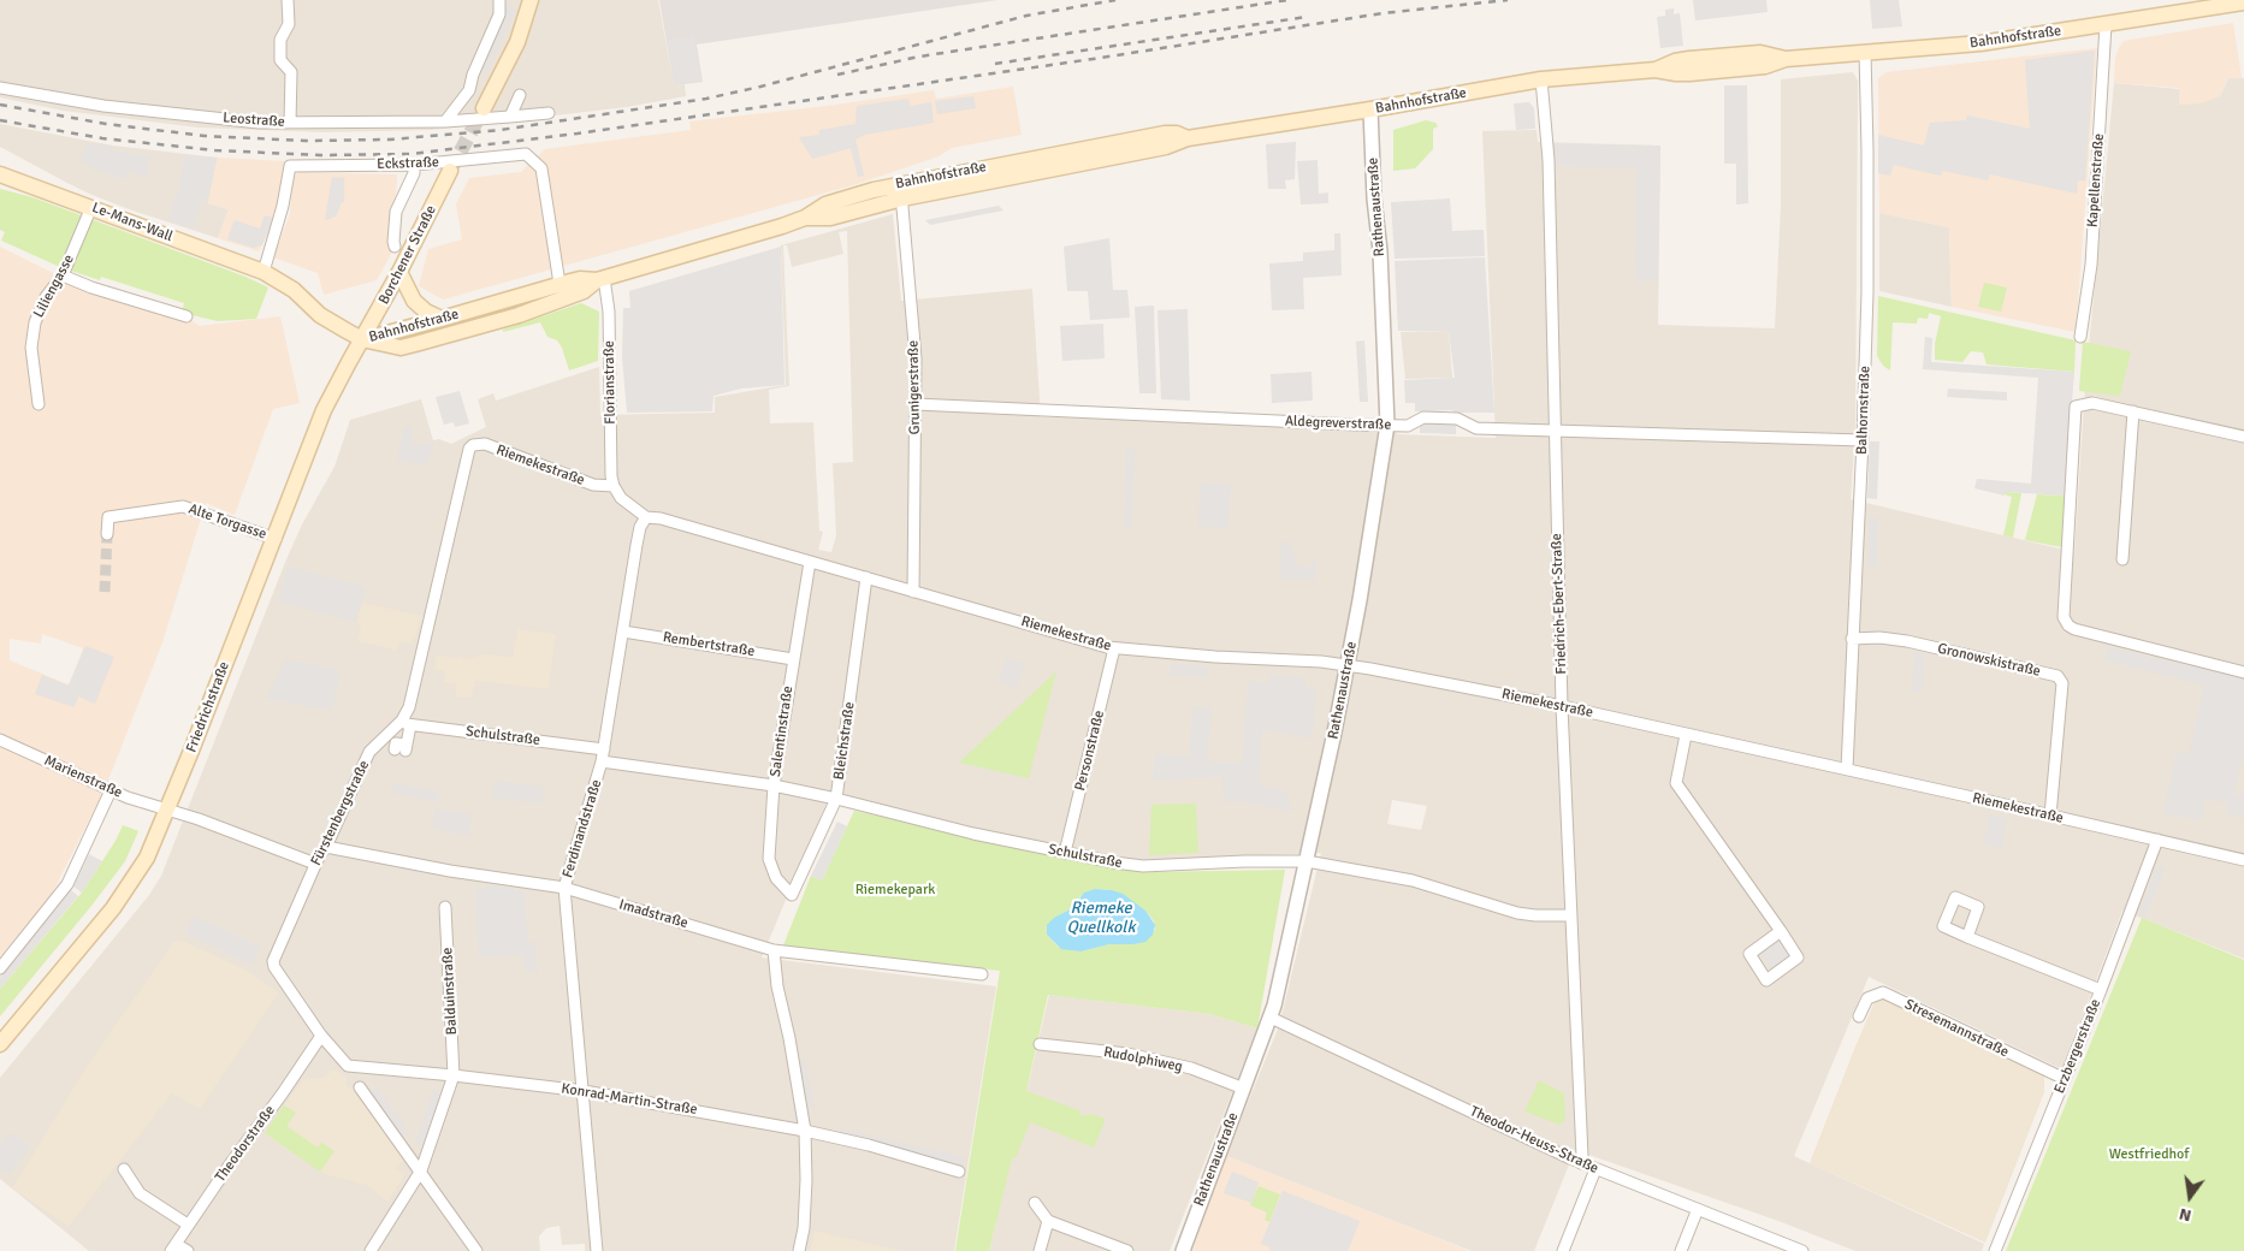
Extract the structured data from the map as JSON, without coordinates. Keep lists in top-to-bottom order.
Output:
{
  "streets": {
    "main road": [
      "Bahnhofstraße",
      "Le-Mans-Wall",
      "Borchener Straße",
      "Friedrichstraße"
    ],
    "street": [
      "Leostraße",
      "Eckstraße",
      "Kapellenstraße",
      "Rathenaustraße",
      "Liliengasse",
      "Florianstraße",
      "Grunigerstraße",
      "Balhornstraße",
      "Aldegreverstraße",
      "Riemekestraße",
      "Alte Torgasse",
      "Friedrich-Ebert-Straße",
      "Rembertstraße",
      "Gronowskistraße",
      "Salentinstraße",
      "Schulstraße",
      "Bleichstraße",
      "Personstraße",
      "Marienstraße",
      "Fürstenbergstraße",
      "Ferdinandstraße",
      "Imadstraße",
      "Balduinstraße",
      "Stresemannstraße",
      "Erzbergerstraße",
      "Rudolphiweg",
      "Konrad-Martin-Straße",
      "Theodor-Heuss-Straße",
      "Theodorstraße"
    ]
  },
  "crossings": [
    ["Bahnhofstraße", "Eckstraße"],
    ["Bahnhofstraße", "Kapellenstraße"],
    ["Bahnhofstraße", "Rathenaustraße"],
    ["Bahnhofstraße", "Le-Mans-Wall"],
    ["Bahnhofstraße", "Borchener Straße"],
    ["Bahnhofstraße", "Florianstraße"],
    ["Bahnhofstraße", "Grunigerstraße"],
    ["Bahnhofstraße", "Balhornstraße"],
    ["Bahnhofstraße", "Friedrich-Ebert-Straße"],
    ["Bahnhofstraße", "Friedrichstraße"],
    ["Eckstraße", "Le-Mans-Wall"],
    ["Rathenaustraße", "Aldegreverstraße"],
    ["Rathenaustraße", "Riemekestraße"],
    ["Rathenaustraße", "Schulstraße"],
    ["Rathenaustraße", "Rudolphiweg"],
    ["Rathenaustraße", "Theodor-Heuss-Straße"],
    ["Le-Mans-Wall", "Borchener Straße"],
    ["Le-Mans-Wall", "Liliengasse"],
    ["Le-Mans-Wall", "Friedrichstraße"],
    ["Borchener Straße", "Friedrichstraße"],
    ["Florianstraße", "Riemekestraße"],
    ["Grunigerstraße", "Aldegreverstraße"],
    ["Grunigerstraße", "Riemekestraße"],
    ["Balhornstraße", "Aldegreverstraße"],
    ["Balhornstraße", "Riemekestraße"],
    ["Balhornstraße", "Gronowskistraße"],
    ["Aldegreverstraße", "Friedrich-Ebert-Straße"],
    ["Riemekestraße", "Friedrich-Ebert-Straße"],
    ["Riemekestraße", "Gronowskistraße"],
    ["Riemekestraße", "Salentinstraße"],
    ["Riemekestraße", "Bleichstraße"],
    ["Riemekestraße", "Personstraße"],
    ["Riemekestraße", "Fürstenbergstraße"],
    ["Riemekestraße", "Ferdinandstraße"],
    ["Riemekestraße", "Erzbergerstraße"],
    ["Alte Torgasse", "Friedrichstraße"],
    ["Friedrich-Ebert-Straße", "Schulstraße"],
    ["Friedrich-Ebert-Straße", "Theodor-Heuss-Straße"],
    ["Rembertstraße", "Salentinstraße"],
    ["Rembertstraße", "Ferdinandstraße"],
    ["Friedrichstraße", "Marienstraße"],
    ["Salentinstraße", "Schulstraße"],
    ["Salentinstraße", "Bleichstraße"],
    ["Schulstraße", "Bleichstraße"],
    ["Schulstraße", "Personstraße"],
    ["Schulstraße", "Fürstenbergstraße"],
    ["Schulstraße", "Ferdinandstraße"],
    ["Fürstenbergstraße", "Imadstraße"],
    ["Fürstenbergstraße", "Konrad-Martin-Straße"],
    ["Fürstenbergstraße", "Theodorstraße"],
    ["Ferdinandstraße", "Imadstraße"],
    ["Ferdinandstraße", "Konrad-Martin-Straße"],
    ["Balduinstraße", "Konrad-Martin-Straße"],
    ["Stresemannstraße", "Erzbergerstraße"]
  ],
  "water": ["Riemeke Quellkolk"],
  "parks": ["Riemekepark", "Westfriedhof"],
  "north": "bottom"
}
